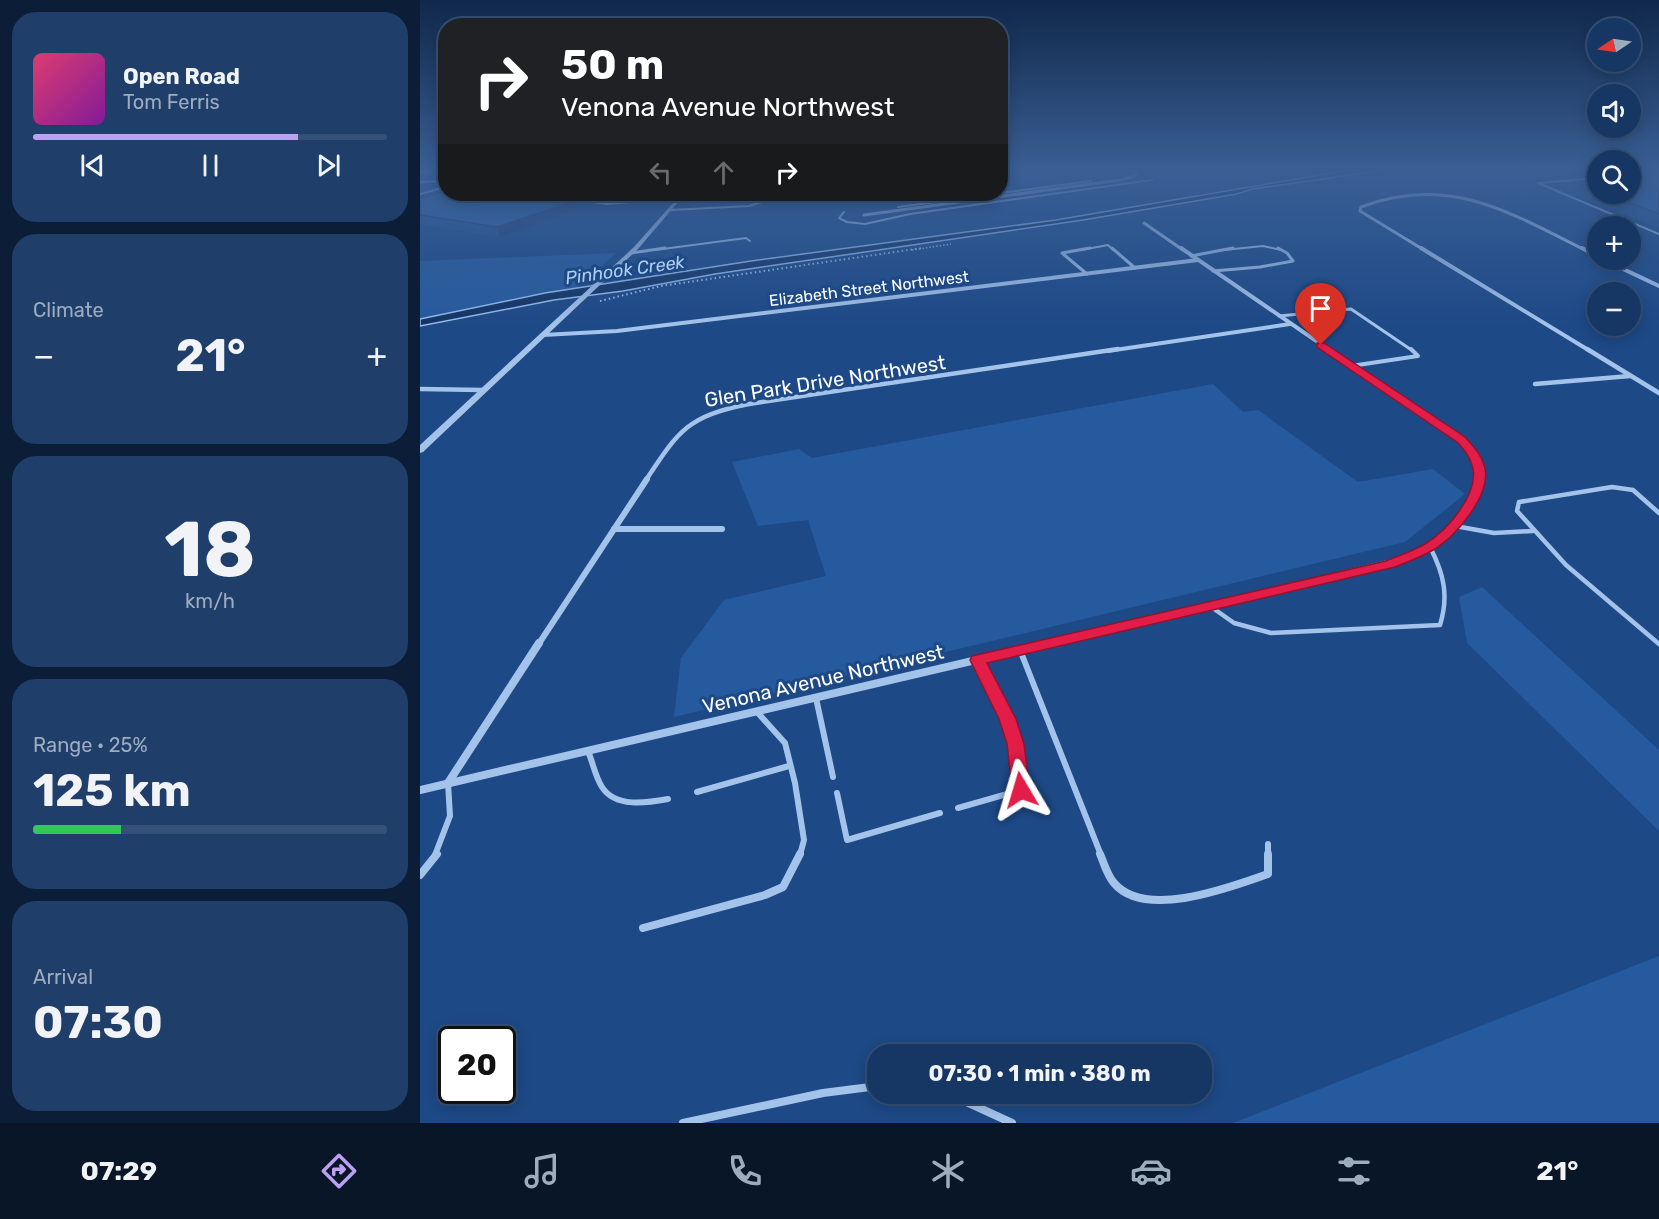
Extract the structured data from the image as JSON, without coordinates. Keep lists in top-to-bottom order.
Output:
{
  "streets": {
    "street": ["Elizabeth Street Northwest", "Glen Park Drive Northwest", "Venona Avenue Northwest"]
  },
  "crossings": [
    ["Elizabeth Street Northwest", "Venona Avenue Northwest"],
    ["Glen Park Drive Northwest", "Venona Avenue Northwest"]
  ],
  "water": ["Pinhook Creek"],
  "north": "left",
  "page": {
    "map_buttons": ["+", "−"],
    "turn": ["50 m", "Venona Avenue Northwest"],
    "song": ["Open Road", "Tom Ferris"],
    "tile": [
      "Climate",
      ["18", "km/h"],
      ["Range · 25%", "125 km"],
      ["Arrival", "07:30"]
    ],
    "heat": ["−", "21°", "+"],
    "limit": "20",
    "trip": "07:30 · 1 min · 380 m",
    "tabs": ["07:29", "21°"]
  }
}
